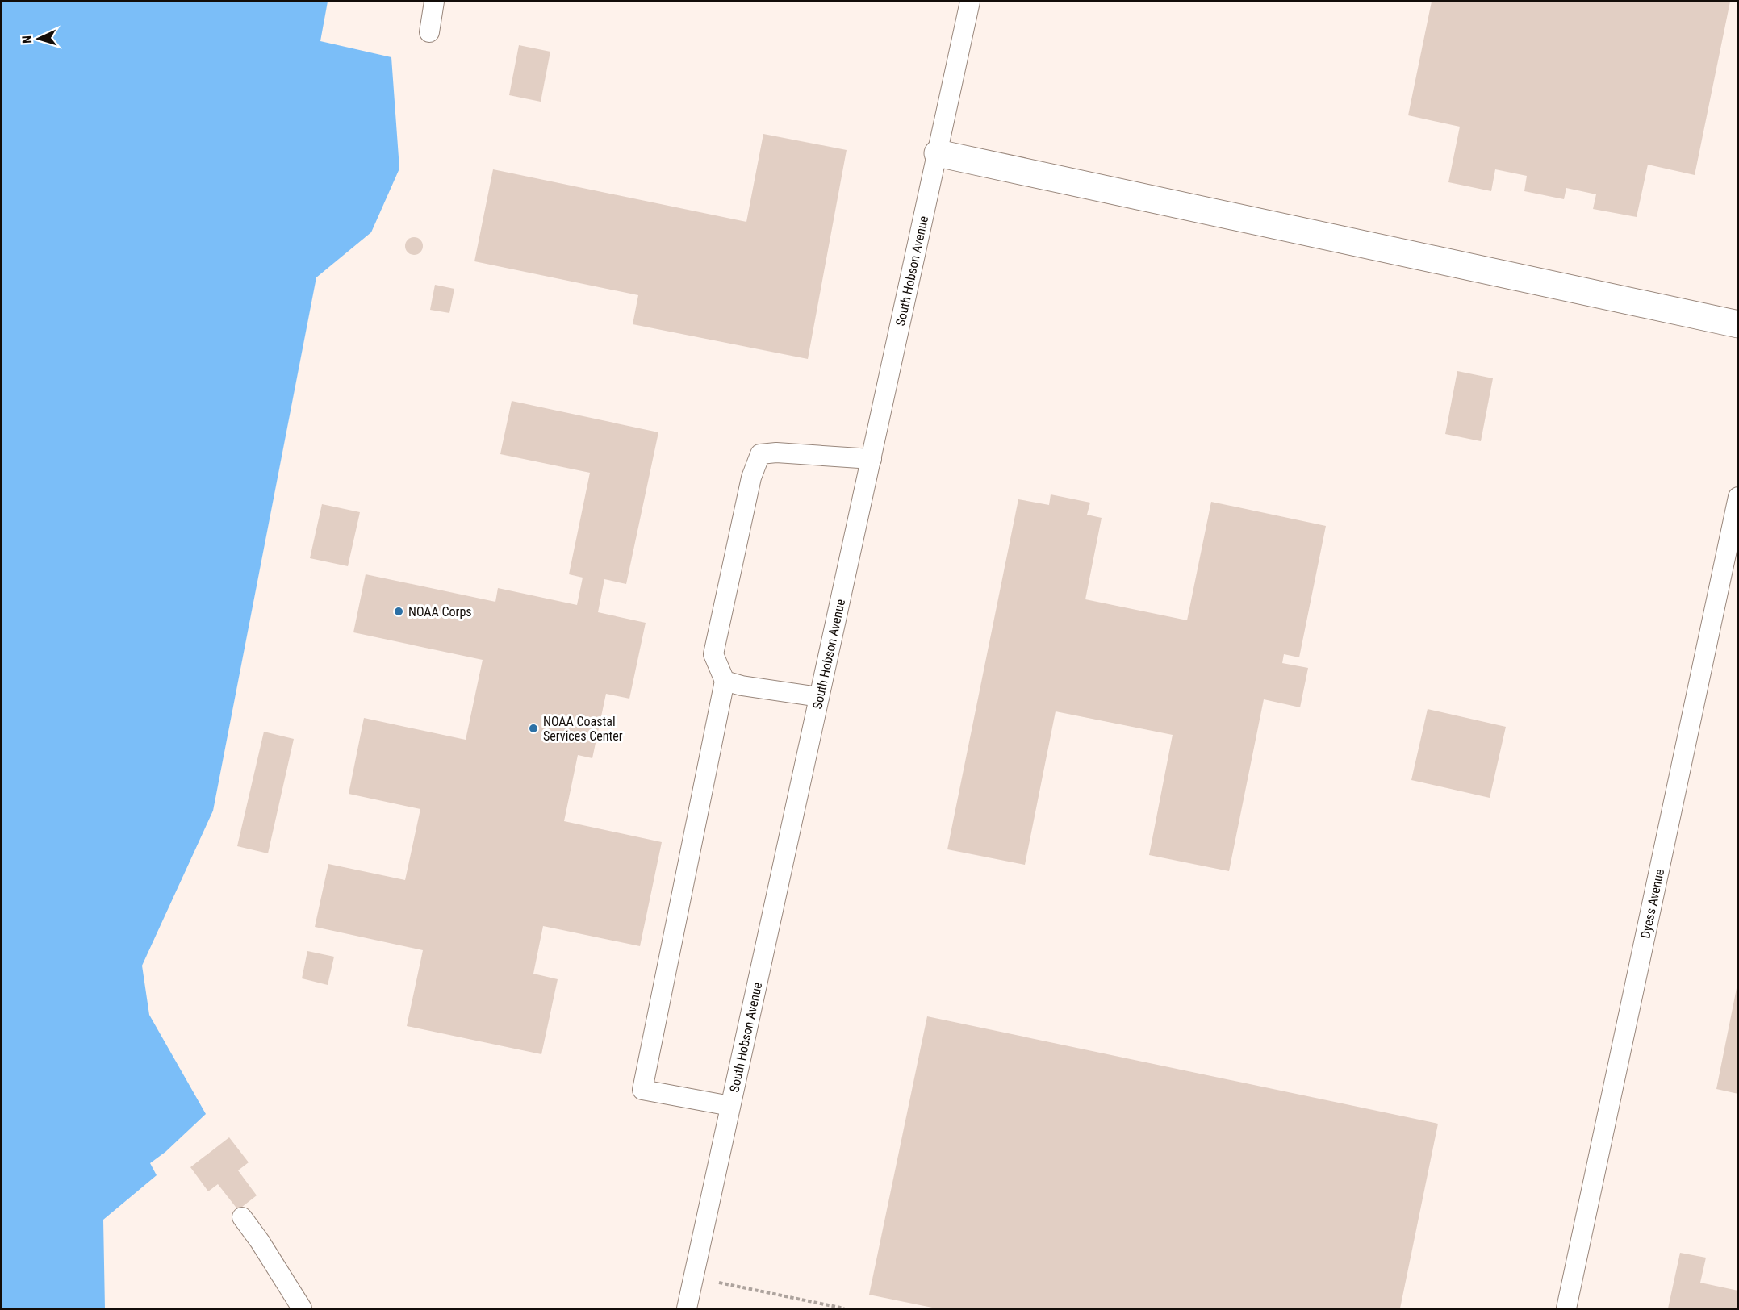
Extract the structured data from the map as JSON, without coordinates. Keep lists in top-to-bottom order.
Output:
{
  "streets": {
    "lane": ["South Hobson Avenue", "Dyess Avenue"]
  },
  "places": ["NOAA Corps", "NOAA Coastal Services Center"],
  "north": "left"
}
